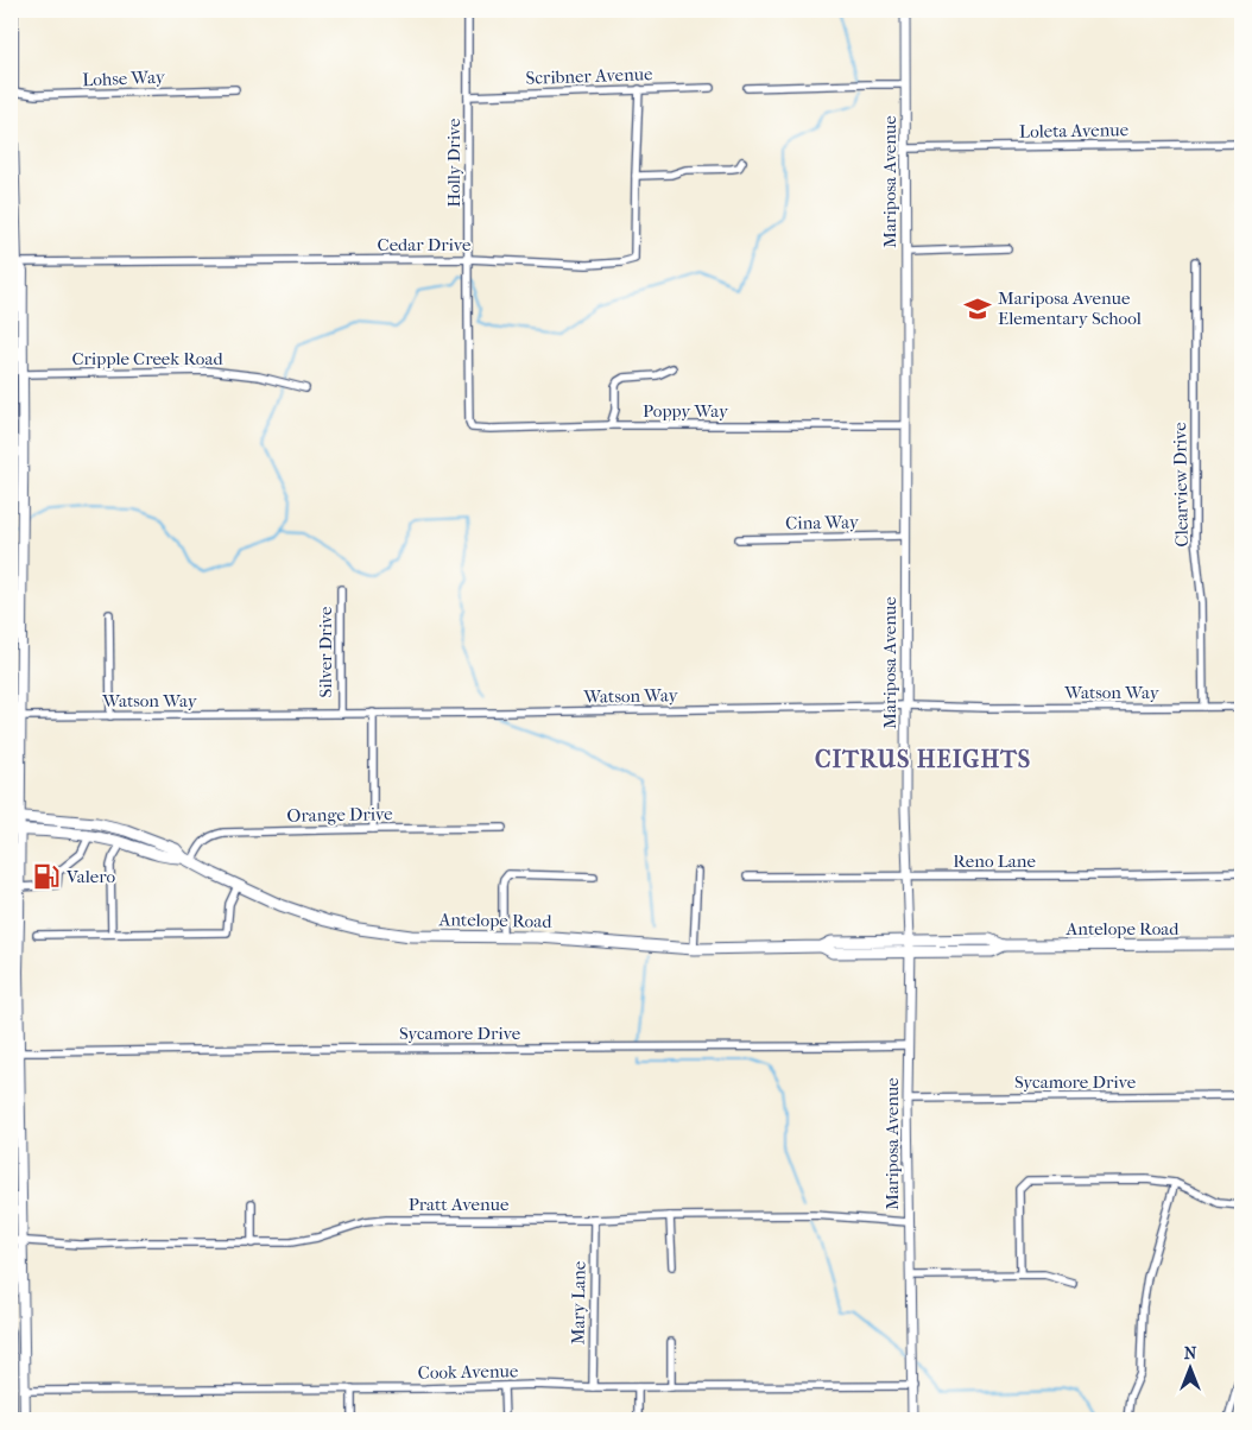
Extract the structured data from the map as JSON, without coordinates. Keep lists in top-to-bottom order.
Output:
{
  "streets": {
    "main road": ["Antelope Road"],
    "street": [
      "Scribner Avenue",
      "Lohse Way",
      "Loleta Avenue",
      "Holly Drive",
      "Mariposa Avenue",
      "Cedar Drive",
      "Cripple Creek Road",
      "Poppy Way",
      "Clearview Drive",
      "Cina Way",
      "Silver Drive",
      "Watson Way",
      "Orange Drive",
      "Reno Lane",
      "Sycamore Drive",
      "Pratt Avenue",
      "Mary Lane",
      "Cook Avenue"
    ]
  },
  "crossings": [
    ["Scribner Avenue", "Holly Drive"],
    ["Loleta Avenue", "Mariposa Avenue"],
    ["Holly Drive", "Cedar Drive"],
    ["Holly Drive", "Poppy Way"],
    ["Mariposa Avenue", "Poppy Way"],
    ["Mariposa Avenue", "Cina Way"],
    ["Mariposa Avenue", "Watson Way"],
    ["Mariposa Avenue", "Reno Lane"],
    ["Mariposa Avenue", "Antelope Road"],
    ["Mariposa Avenue", "Sycamore Drive"],
    ["Mariposa Avenue", "Pratt Avenue"],
    ["Mariposa Avenue", "Cook Avenue"],
    ["Clearview Drive", "Watson Way"],
    ["Silver Drive", "Watson Way"],
    ["Orange Drive", "Antelope Road"],
    ["Pratt Avenue", "Mary Lane"],
    ["Mary Lane", "Cook Avenue"]
  ],
  "districts": ["CITRUS HEIGHTS"],
  "places": {
    "school or university": ["Mariposa Avenue Elementary School"],
    "fuel station": ["Valero"]
  },
  "north": "top"
}
